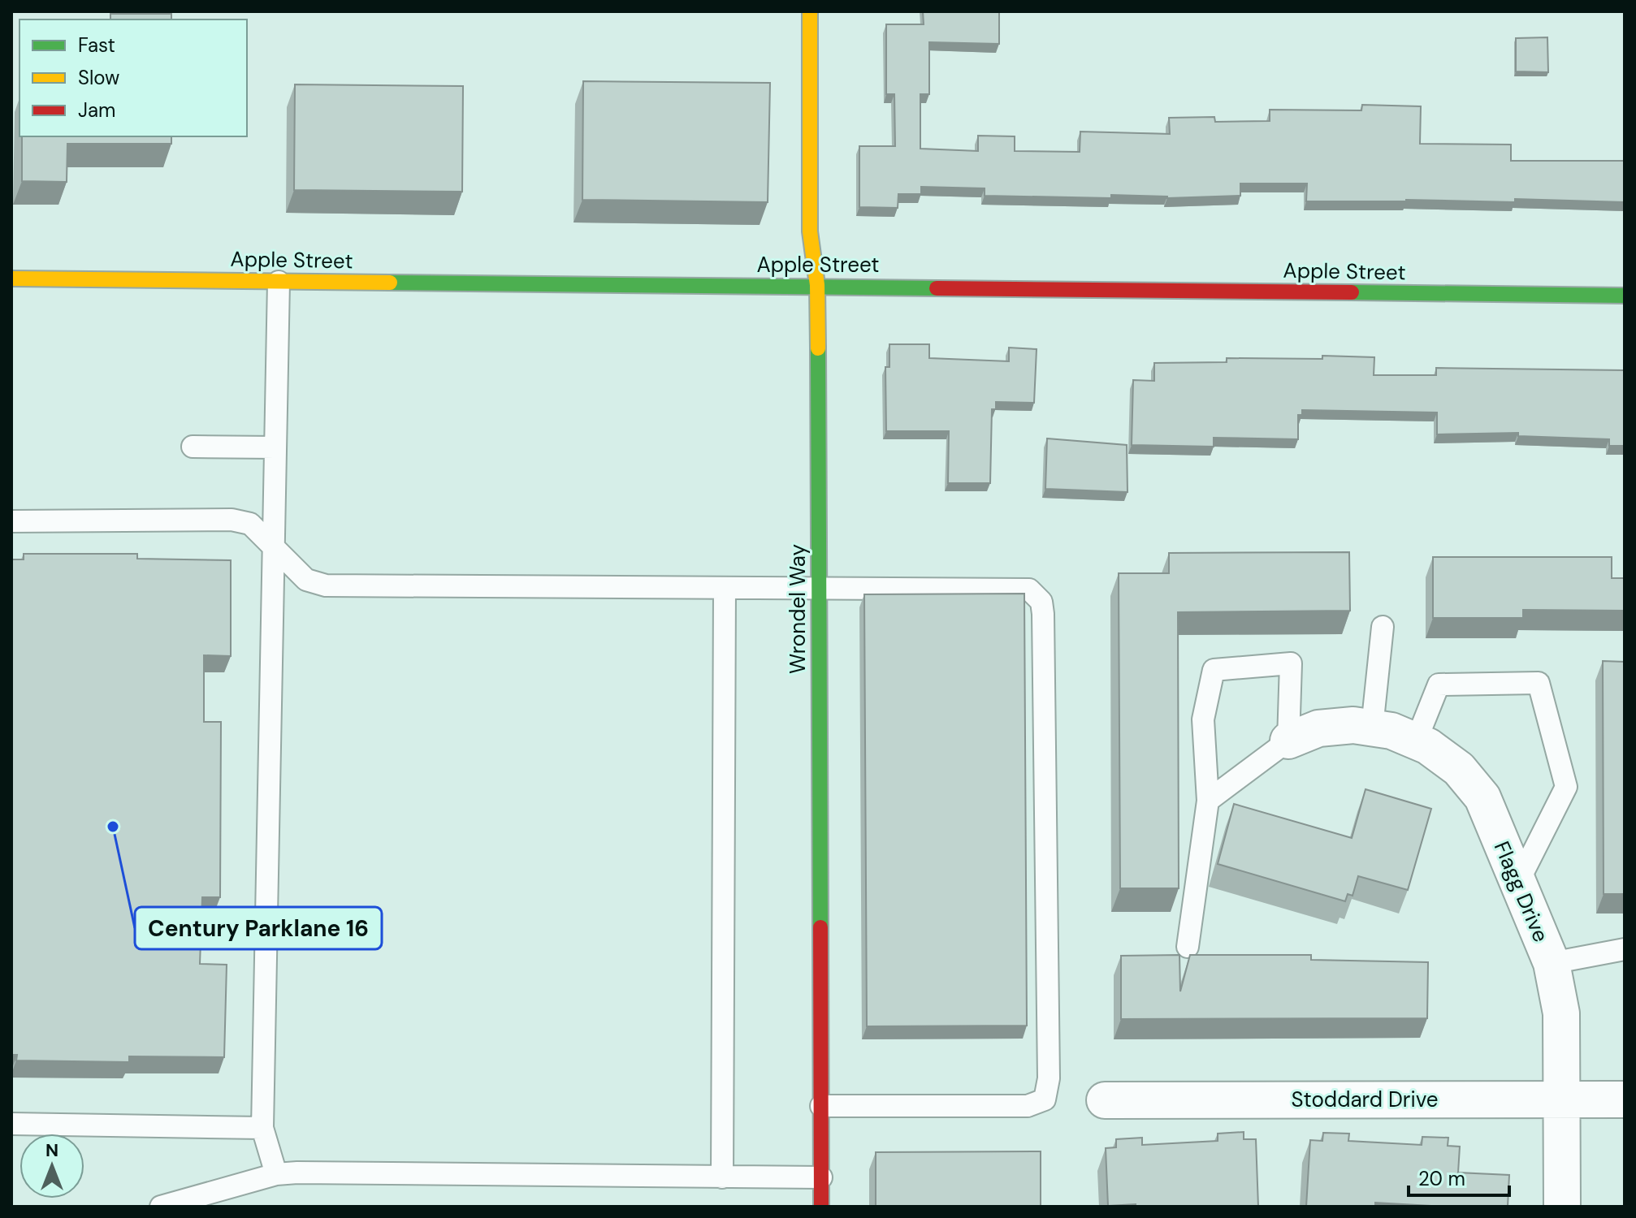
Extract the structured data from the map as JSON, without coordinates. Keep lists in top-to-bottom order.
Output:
{
  "streets": {
    "street": [
      "Apple Street",
      "Wrondel Way",
      "Flagg Drive",
      "Stoddard Drive"
    ]
  },
  "crossings": [
    ["Apple Street", "Wrondel Way"],
    ["Flagg Drive", "Stoddard Drive"]
  ],
  "places": ["Century Parklane 16"],
  "legend": ["Fast", "Slow", "Jam"],
  "scale_bar": "20 m",
  "north": "top"
}
